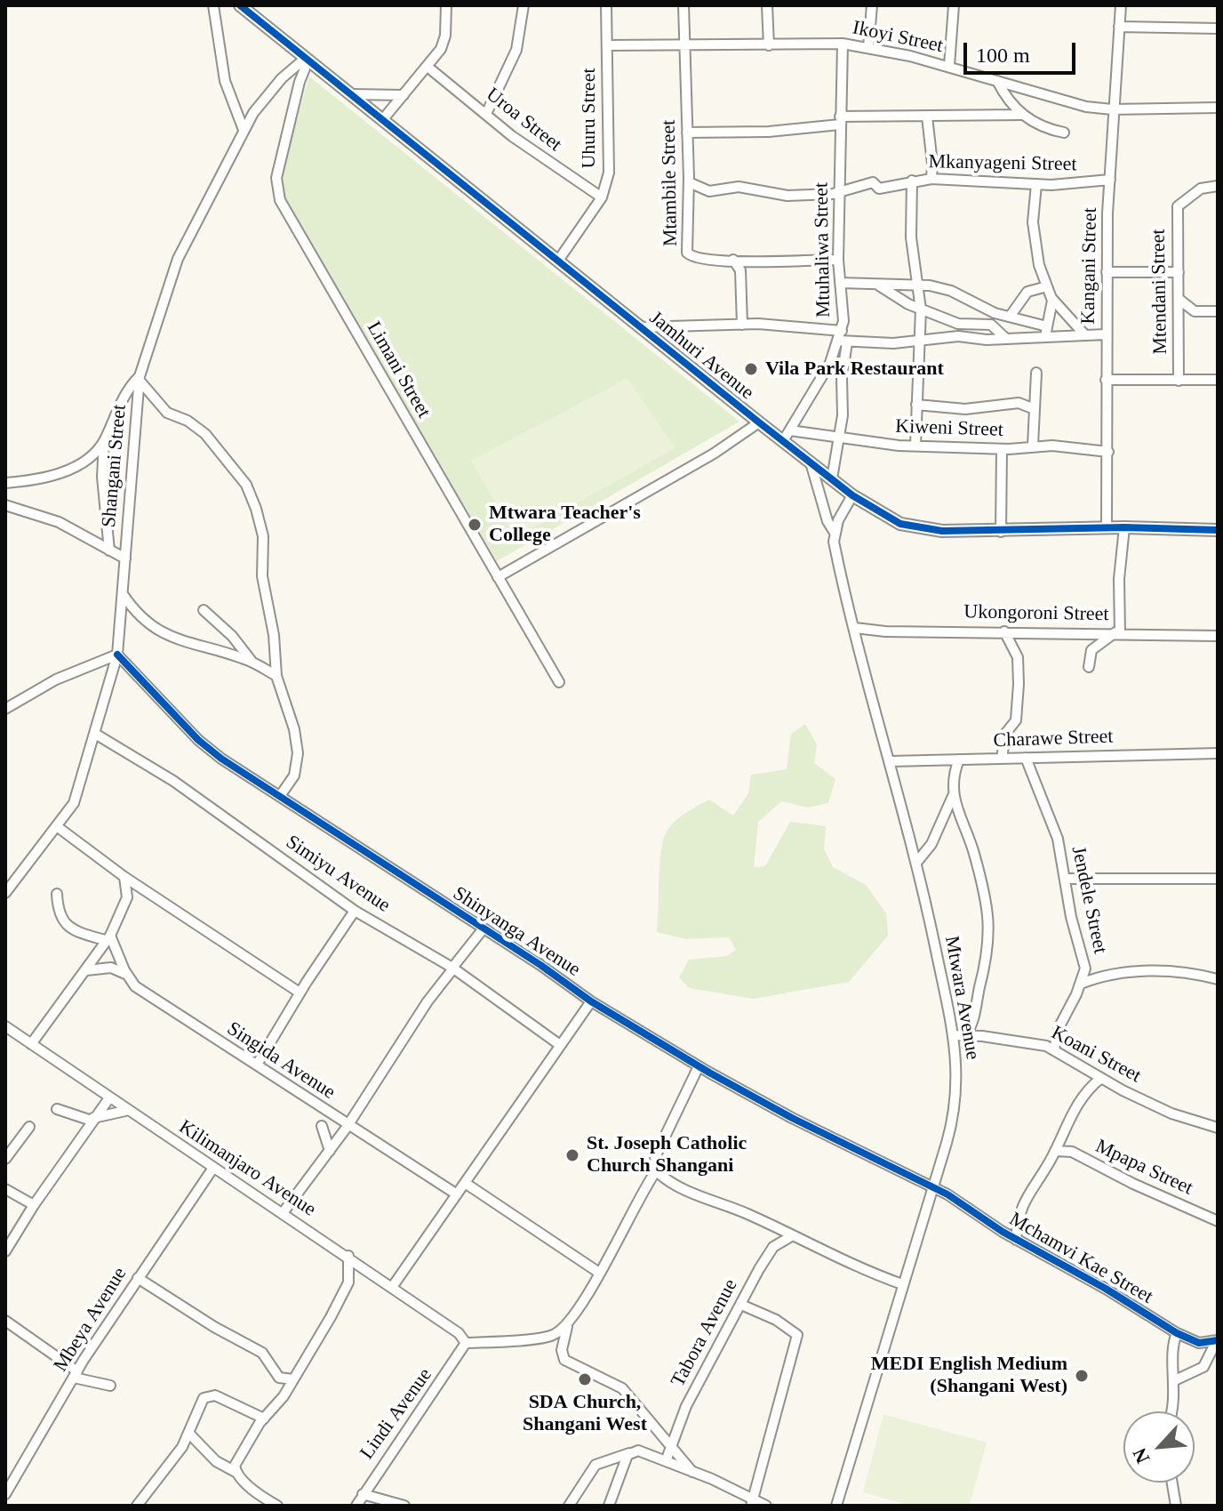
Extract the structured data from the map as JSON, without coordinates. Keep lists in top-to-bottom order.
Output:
{
  "streets": {
    "street": [
      "Ikoyi Street",
      "Uhuru Street",
      "Uroa Street",
      "Mkanyageni Street",
      "Mtambile Street",
      "Mtuhaliwa Street",
      "Kangani Street",
      "Mtendani Street",
      "Jamhuri Avenue",
      "Limani Street",
      "Kiweni Street",
      "Shangani Street",
      "Ukongoroni Street",
      "Charawe Street",
      "Simiyu Avenue",
      "Jendele Street",
      "Shinyanga Avenue",
      "Mtwara Avenue",
      "Koani Street",
      "Singida Avenue",
      "Mpapa Street",
      "Kilimanjaro Avenue",
      "Mchamvi Kae Street",
      "Mbeya Avenue",
      "Tabora Avenue",
      "Lindi Avenue"
    ]
  },
  "crossings": [
    ["Ikoyi Street", "Uhuru Street"],
    ["Ikoyi Street", "Mtambile Street"],
    ["Ikoyi Street", "Mtuhaliwa Street"],
    ["Ikoyi Street", "Kangani Street"],
    ["Uhuru Street", "Uroa Street"],
    ["Uhuru Street", "Jamhuri Avenue"],
    ["Mkanyageni Street", "Kangani Street"],
    ["Mkanyageni Street", "Kiweni Street"],
    ["Mtambile Street", "Mtuhaliwa Street"],
    ["Mtuhaliwa Street", "Jamhuri Avenue"],
    ["Mtuhaliwa Street", "Kiweni Street"],
    ["Kangani Street", "Jamhuri Avenue"],
    ["Kangani Street", "Kiweni Street"],
    ["Jamhuri Avenue", "Limani Street"],
    ["Jamhuri Avenue", "Shangani Street"],
    ["Jamhuri Avenue", "Mtwara Avenue"],
    ["Limani Street", "Shangani Street"],
    ["Shangani Street", "Simiyu Avenue"],
    ["Shangani Street", "Shinyanga Avenue"],
    ["Ukongoroni Street", "Mtwara Avenue"],
    ["Charawe Street", "Jendele Street"],
    ["Charawe Street", "Mtwara Avenue"],
    ["Jendele Street", "Koani Street"],
    ["Shinyanga Avenue", "Mtwara Avenue"],
    ["Shinyanga Avenue", "Mchamvi Kae Street"],
    ["Mtwara Avenue", "Koani Street"],
    ["Mtwara Avenue", "Mchamvi Kae Street"],
    ["Kilimanjaro Avenue", "Mbeya Avenue"],
    ["Kilimanjaro Avenue", "Lindi Avenue"]
  ],
  "places": [
    "Vila Park Restaurant",
    "Mtwara Teacher's College",
    "St. Joseph Catholic Church Shangani",
    "MEDI English Medium (Shangani West)",
    "SDA Church, Shangani West"
  ],
  "scale_bar": "100 m",
  "north": "bottom left"
}
